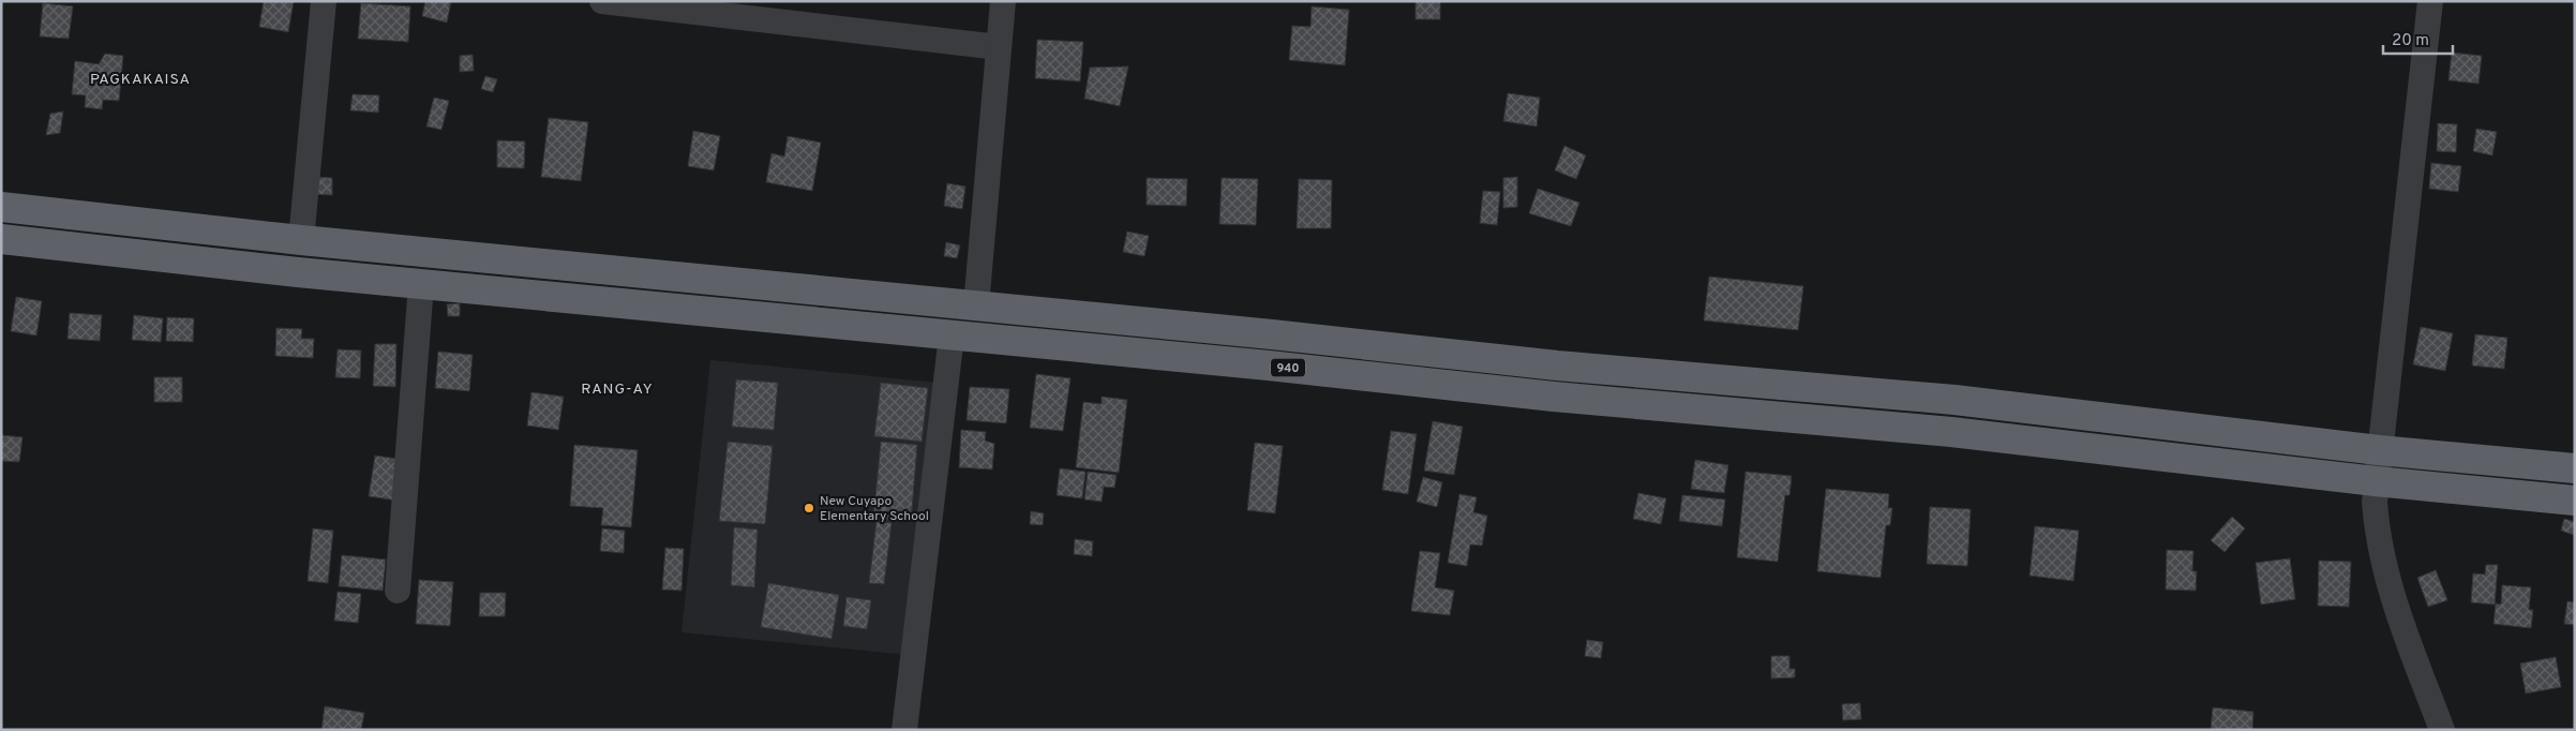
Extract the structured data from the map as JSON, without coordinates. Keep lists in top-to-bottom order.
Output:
{
  "streets": {
    "highway": ["940"]
  },
  "districts": ["PAGKAKAISA", "RANG-AY"],
  "places": ["New Cuyapo Elementary School"],
  "scale_bar": "20 m"
}
